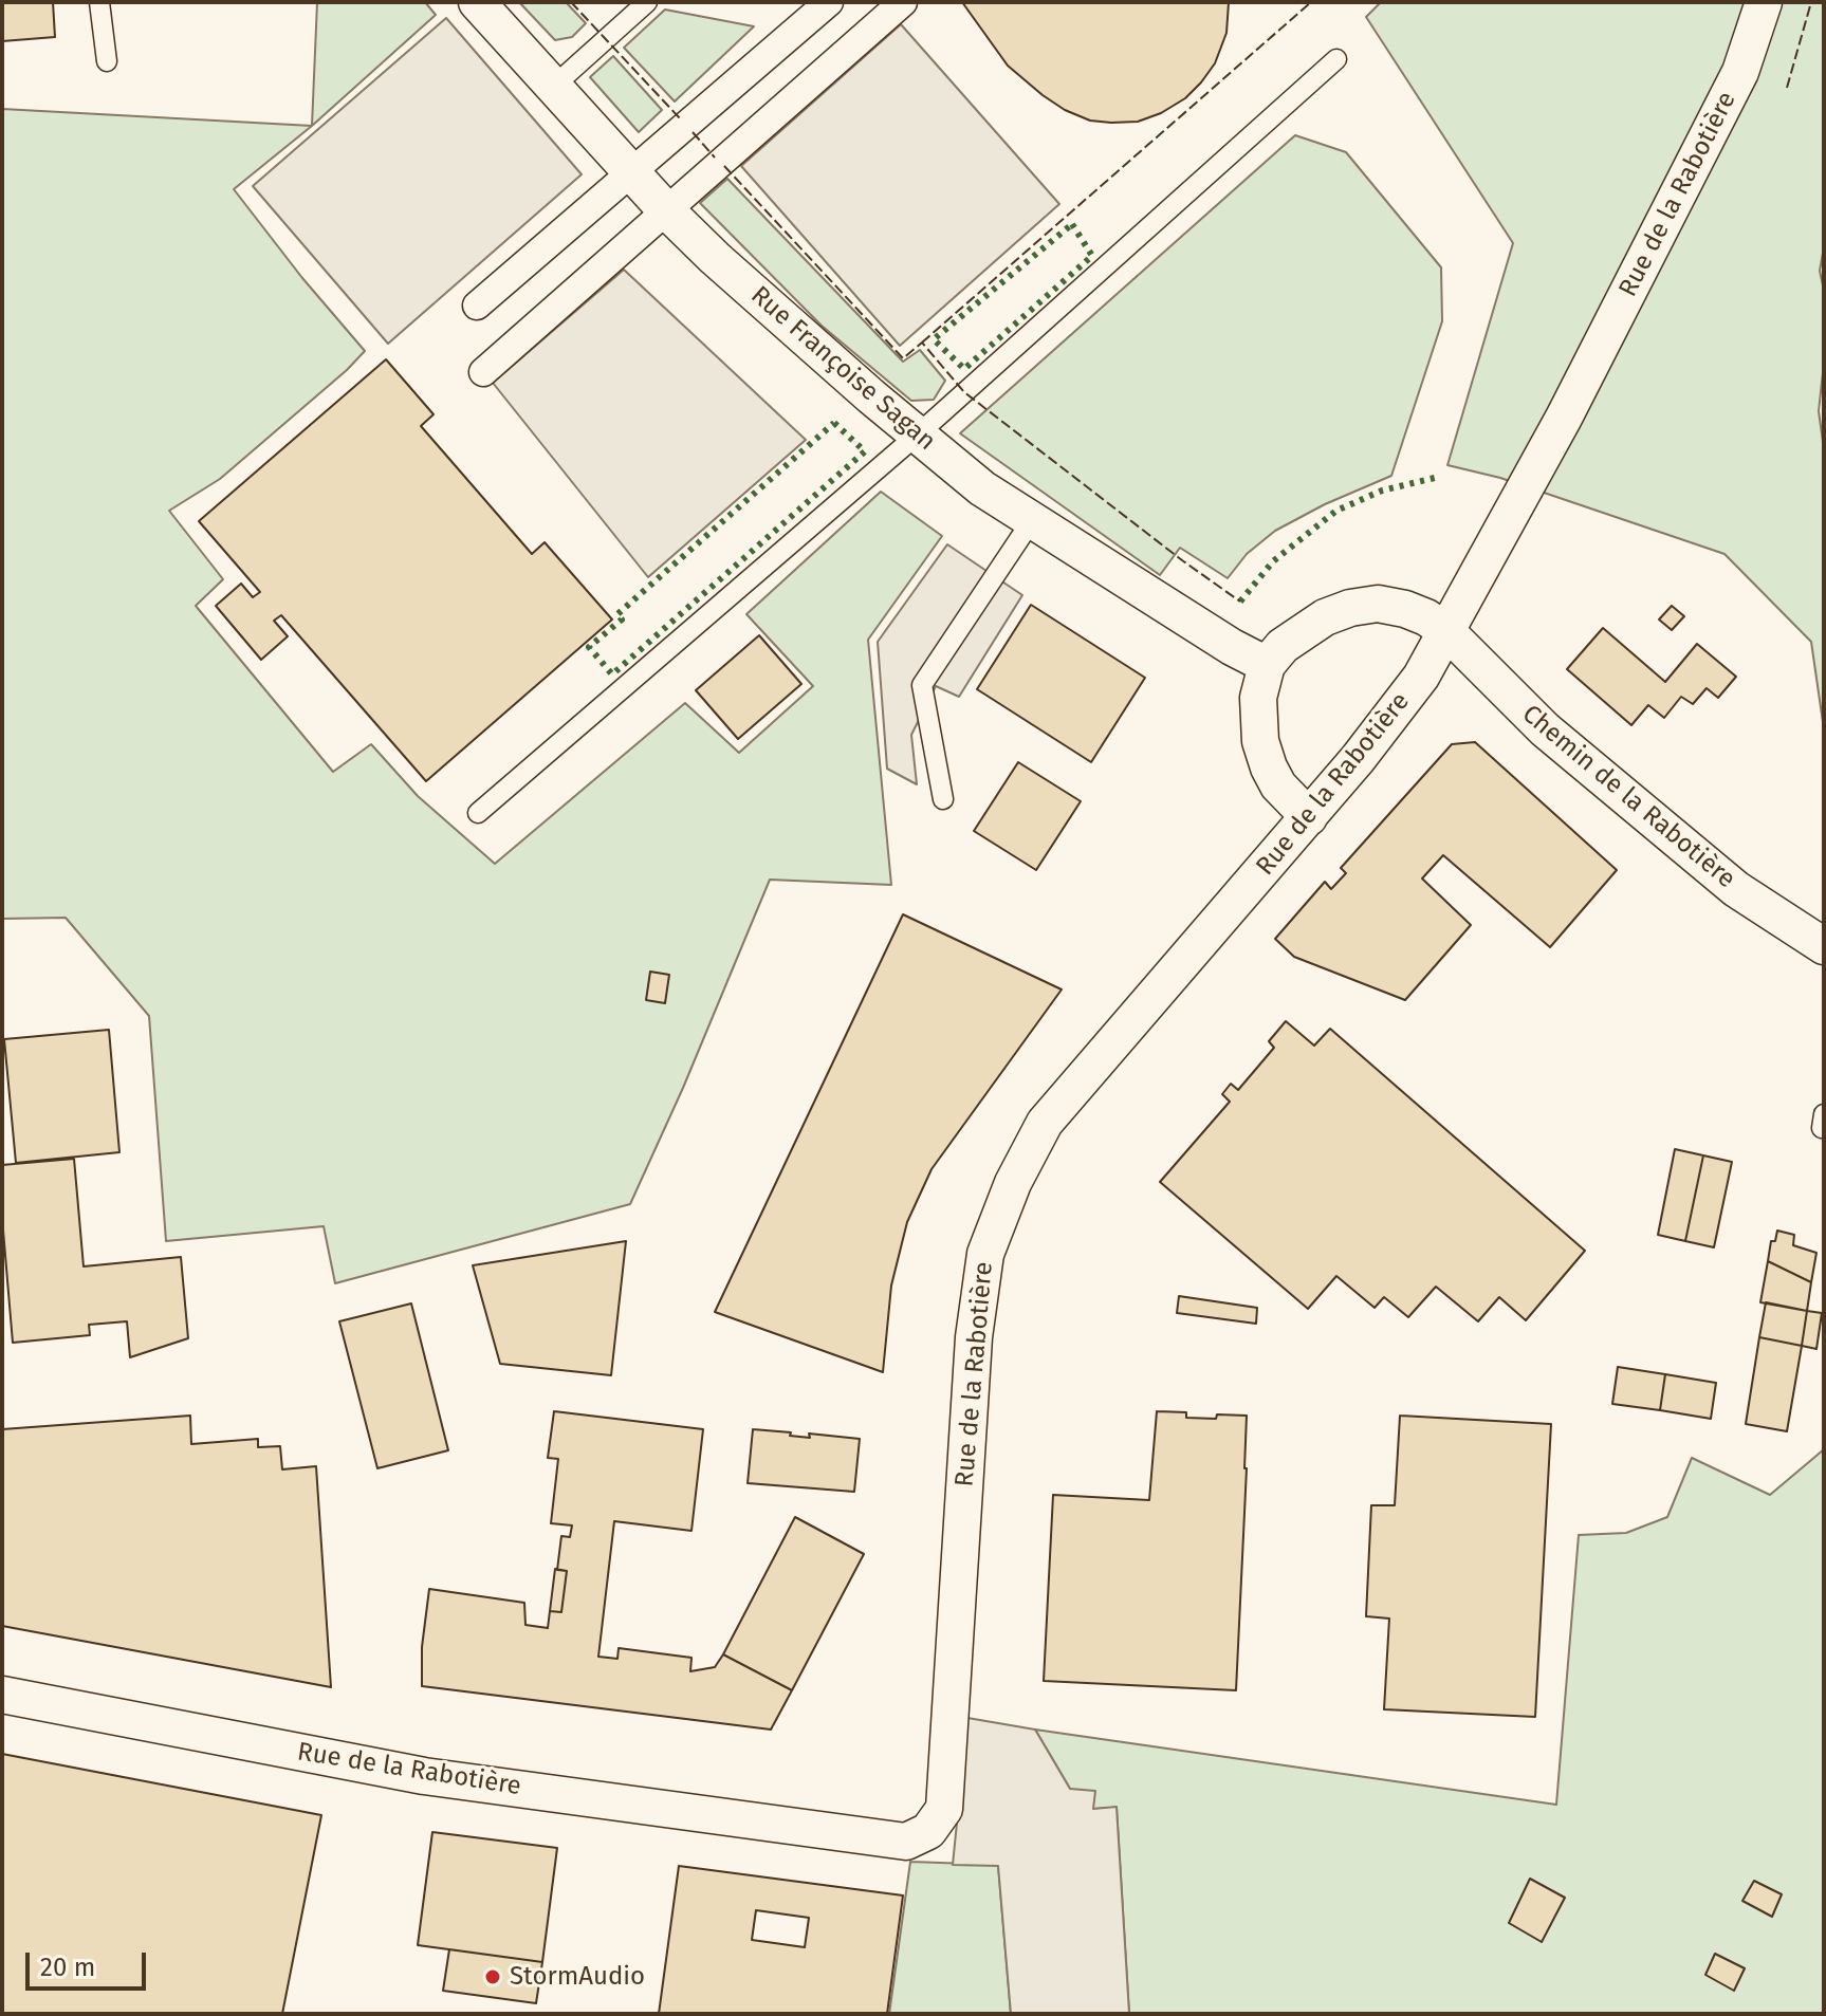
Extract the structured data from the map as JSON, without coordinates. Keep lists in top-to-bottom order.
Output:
{
  "streets": {
    "street": ["Rue de la Rabotière", "Rue Françoise Sagan", "Chemin de la Rabotière"]
  },
  "crossings": [
    ["Rue de la Rabotière", "Chemin de la Rabotière"],
    ["Rue Françoise Sagan", "Chemin de la Rabotière"]
  ],
  "places": ["StormAudio"],
  "scale_bar": "20 m"
}
